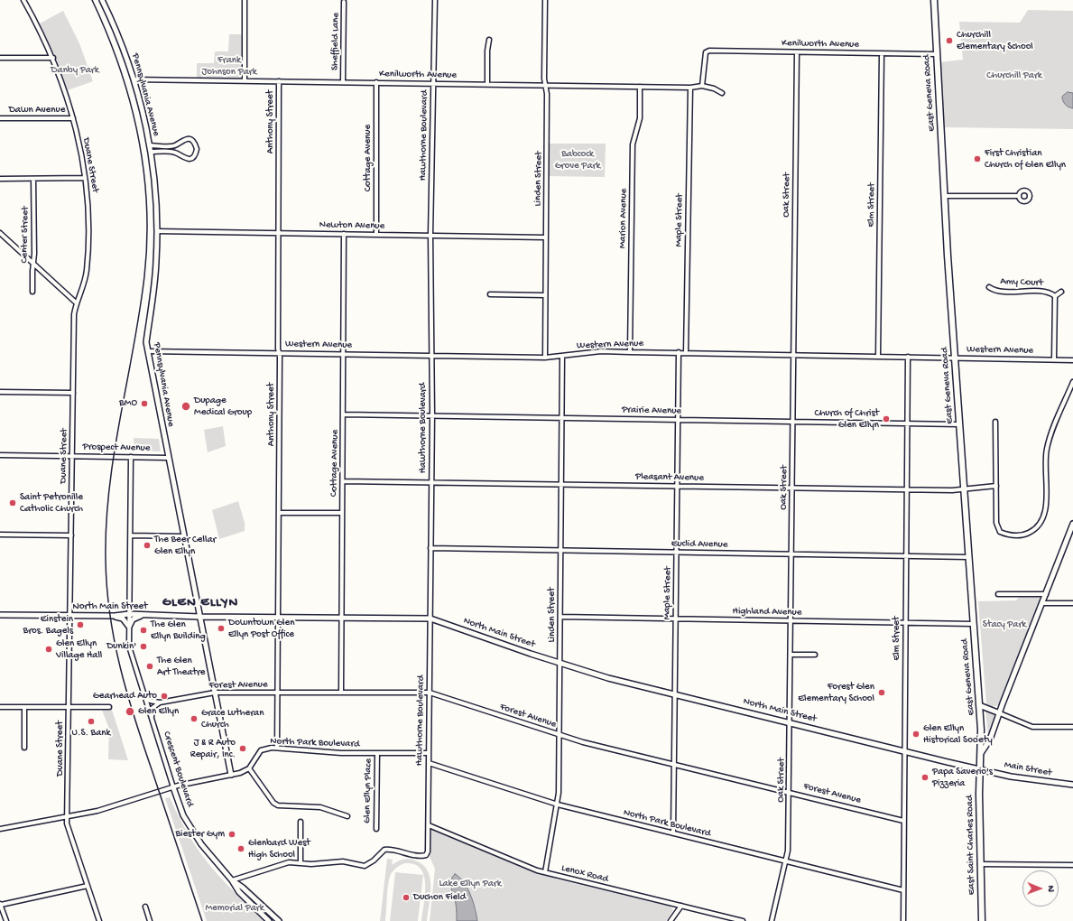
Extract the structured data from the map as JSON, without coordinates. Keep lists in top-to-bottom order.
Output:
{
  "streets": {
    "main road": ["East Geneva Road", "East Saint Charles Road"],
    "street": [
      "Sheffield Lane",
      "Kenilworth Avenue",
      "Pennsylvania Avenue",
      "Dawn Avenue",
      "Anthony Street",
      "Hawthorne Boulevard",
      "Cottage Avenue",
      "Duane Street",
      "Linden Street",
      "Oak Street",
      "Elm Street",
      "Marion Avenue",
      "Maple Street",
      "Newton Avenue",
      "Center Street",
      "Amy Court",
      "Western Avenue",
      "Prairie Avenue",
      "Prospect Avenue",
      "Pleasant Avenue",
      "Euclid Avenue",
      "North Main Street",
      "Highland Avenue",
      "Forest Avenue",
      "North Park Boulevard",
      "Crescent Boulevard",
      "Main Street",
      "Glen Ellyn Place",
      "Lenox Road"
    ]
  },
  "crossings": [
    ["Sheffield Lane", "Kenilworth Avenue"],
    ["Kenilworth Avenue", "East Geneva Road"],
    ["Kenilworth Avenue", "Pennsylvania Avenue"],
    ["Kenilworth Avenue", "Anthony Street"],
    ["Kenilworth Avenue", "Hawthorne Boulevard"],
    ["Kenilworth Avenue", "Cottage Avenue"],
    ["Kenilworth Avenue", "Linden Street"],
    ["Kenilworth Avenue", "Oak Street"],
    ["Kenilworth Avenue", "Elm Street"],
    ["Kenilworth Avenue", "Marion Avenue"],
    ["Kenilworth Avenue", "Maple Street"],
    ["East Geneva Road", "Western Avenue"],
    ["East Geneva Road", "Prairie Avenue"],
    ["East Geneva Road", "Pleasant Avenue"],
    ["East Geneva Road", "Euclid Avenue"],
    ["East Geneva Road", "North Main Street"],
    ["East Geneva Road", "Highland Avenue"],
    ["East Geneva Road", "Main Street"],
    ["East Geneva Road", "East Saint Charles Road"],
    ["Pennsylvania Avenue", "Newton Avenue"],
    ["Pennsylvania Avenue", "Western Avenue"],
    ["Pennsylvania Avenue", "Prospect Avenue"],
    ["Pennsylvania Avenue", "North Main Street"],
    ["Pennsylvania Avenue", "Forest Avenue"],
    ["Dawn Avenue", "Duane Street"],
    ["Anthony Street", "Newton Avenue"],
    ["Anthony Street", "Western Avenue"],
    ["Anthony Street", "North Main Street"],
    ["Anthony Street", "Forest Avenue"],
    ["Anthony Street", "North Park Boulevard"],
    ["Hawthorne Boulevard", "Newton Avenue"],
    ["Hawthorne Boulevard", "Western Avenue"],
    ["Hawthorne Boulevard", "Prairie Avenue"],
    ["Hawthorne Boulevard", "Pleasant Avenue"],
    ["Hawthorne Boulevard", "Euclid Avenue"],
    ["Hawthorne Boulevard", "North Main Street"],
    ["Hawthorne Boulevard", "Forest Avenue"],
    ["Hawthorne Boulevard", "North Park Boulevard"],
    ["Hawthorne Boulevard", "Lenox Road"],
    ["Cottage Avenue", "Newton Avenue"],
    ["Cottage Avenue", "Western Avenue"],
    ["Cottage Avenue", "Prairie Avenue"],
    ["Cottage Avenue", "Pleasant Avenue"],
    ["Cottage Avenue", "North Main Street"],
    ["Cottage Avenue", "Forest Avenue"],
    ["Duane Street", "Prospect Avenue"],
    ["Duane Street", "North Main Street"],
    ["Linden Street", "Newton Avenue"],
    ["Linden Street", "Western Avenue"],
    ["Linden Street", "Prairie Avenue"],
    ["Linden Street", "Pleasant Avenue"],
    ["Linden Street", "Euclid Avenue"],
    ["Linden Street", "North Main Street"],
    ["Linden Street", "Highland Avenue"],
    ["Linden Street", "Forest Avenue"],
    ["Linden Street", "North Park Boulevard"],
    ["Linden Street", "Lenox Road"],
    ["Oak Street", "Western Avenue"],
    ["Oak Street", "Prairie Avenue"],
    ["Oak Street", "Pleasant Avenue"],
    ["Oak Street", "Euclid Avenue"],
    ["Oak Street", "North Main Street"],
    ["Oak Street", "Highland Avenue"],
    ["Oak Street", "Forest Avenue"],
    ["Oak Street", "North Park Boulevard"],
    ["Elm Street", "Western Avenue"],
    ["Elm Street", "Prairie Avenue"],
    ["Elm Street", "Pleasant Avenue"],
    ["Elm Street", "Euclid Avenue"],
    ["Elm Street", "North Main Street"],
    ["Elm Street", "Highland Avenue"],
    ["Elm Street", "Forest Avenue"],
    ["Elm Street", "North Park Boulevard"],
    ["Marion Avenue", "Western Avenue"],
    ["Maple Street", "Western Avenue"],
    ["Maple Street", "Prairie Avenue"],
    ["Maple Street", "Pleasant Avenue"],
    ["Maple Street", "Euclid Avenue"],
    ["Maple Street", "North Main Street"],
    ["Maple Street", "Highland Avenue"],
    ["Maple Street", "Forest Avenue"],
    ["Maple Street", "North Park Boulevard"],
    ["Amy Court", "Western Avenue"],
    ["Prospect Avenue", "Crescent Boulevard"],
    ["North Main Street", "Crescent Boulevard"],
    ["North Main Street", "Main Street"],
    ["North Main Street", "East Saint Charles Road"],
    ["North Park Boulevard", "Glen Ellyn Place"],
    ["Main Street", "East Saint Charles Road"]
  ],
  "districts": ["GLEN ELLYN"],
  "parks": [
    "Frank Johnson Park",
    "Danby Park",
    "Churchill Park",
    "Babcock Grove Park",
    "Stacy Park",
    "Lake Ellyn Park",
    "Memorial Park"
  ],
  "places": [
    "Churchill Elementary School",
    "First Christian Church of Glen Ellyn",
    "BMO",
    "Dupage Medical Group",
    "Church of Christ Glen Ellyn",
    "Saint Petronille Catholic Church",
    "The Beer Cellar Glen Ellyn",
    "Einstein Bros. Bagels",
    "Downtown Glen Ellyn Post Office",
    "The Glen Ellyn Building",
    "Dunkin'",
    "Glen Ellyn Village Hall",
    "The Glen Art Theatre",
    "Forest Glen Elementary School",
    "Gearhead Auto",
    "Glen Ellyn",
    "Grace Lutheran Church",
    "U.S. Bank",
    "Glen Ellyn Historical Society",
    "J & R Auto Repair, Inc.",
    "Papa Saverio's Pizzeria",
    "Biester Gym",
    "Glenbard West High School",
    "Duchon Field"
  ],
  "north": "right"
}
